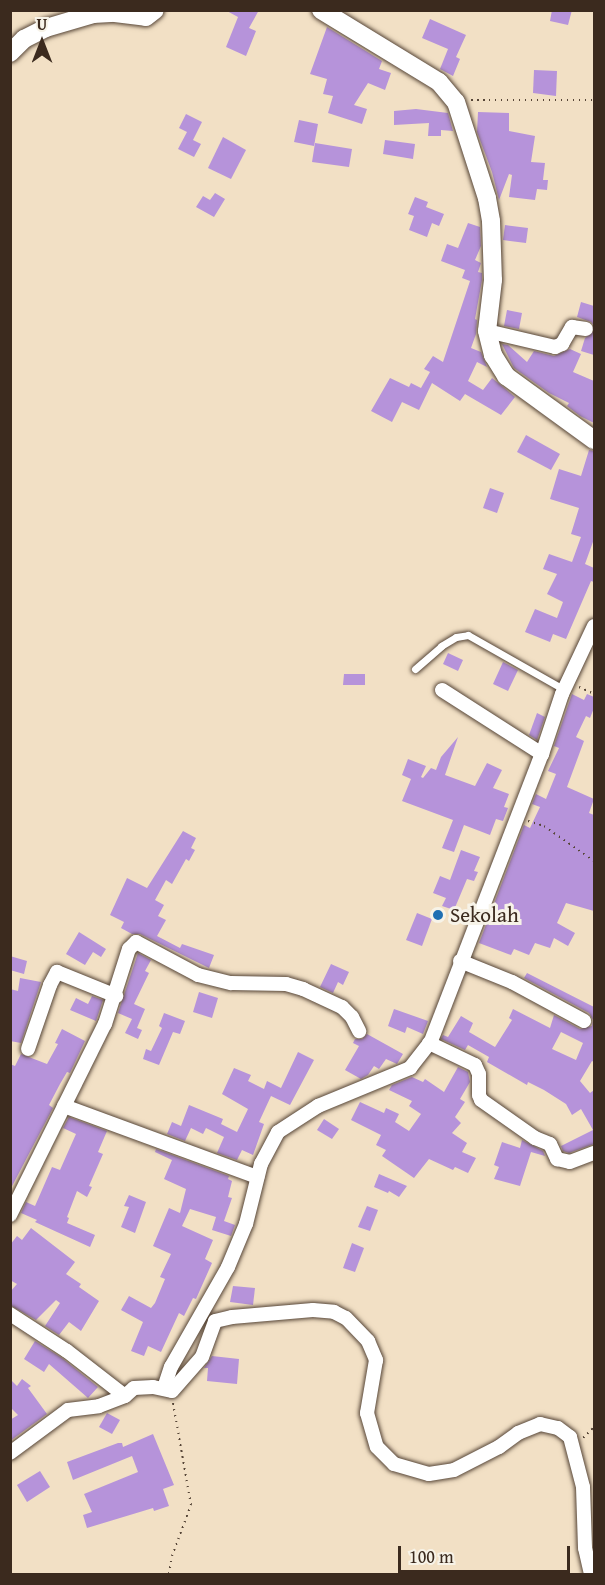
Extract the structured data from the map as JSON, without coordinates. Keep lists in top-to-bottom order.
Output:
{
  "places": ["Sekolah"],
  "scale_bar": "100 m",
  "north": "top"
}
